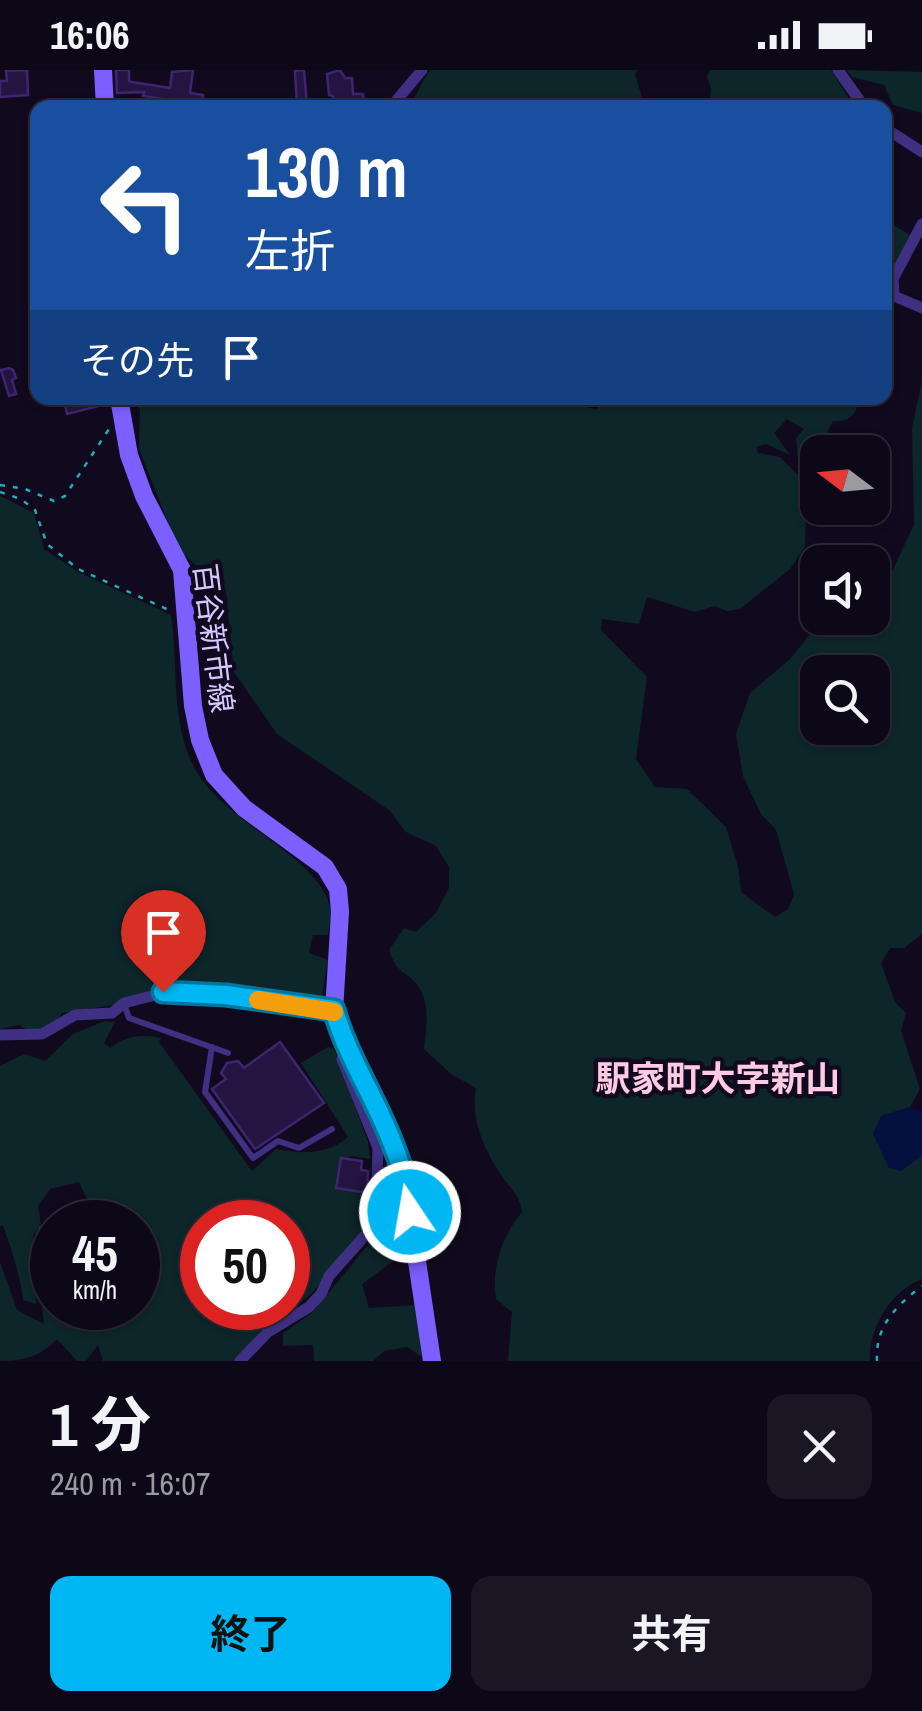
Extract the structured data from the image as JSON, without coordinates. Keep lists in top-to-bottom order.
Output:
{
  "streets": {
    "main road": ["百谷新市線"]
  },
  "districts": ["駅家町大字新山"],
  "north": "left",
  "page": {
    "status": "16:06",
    "turn": ["130 m", "左折"],
    "then": "その先",
    "speed": "45 km/h",
    "limit": "50",
    "heading": ["1 分", "240 m · 16:07"],
    "buttons": ["終了", "共有"]
  }
}
